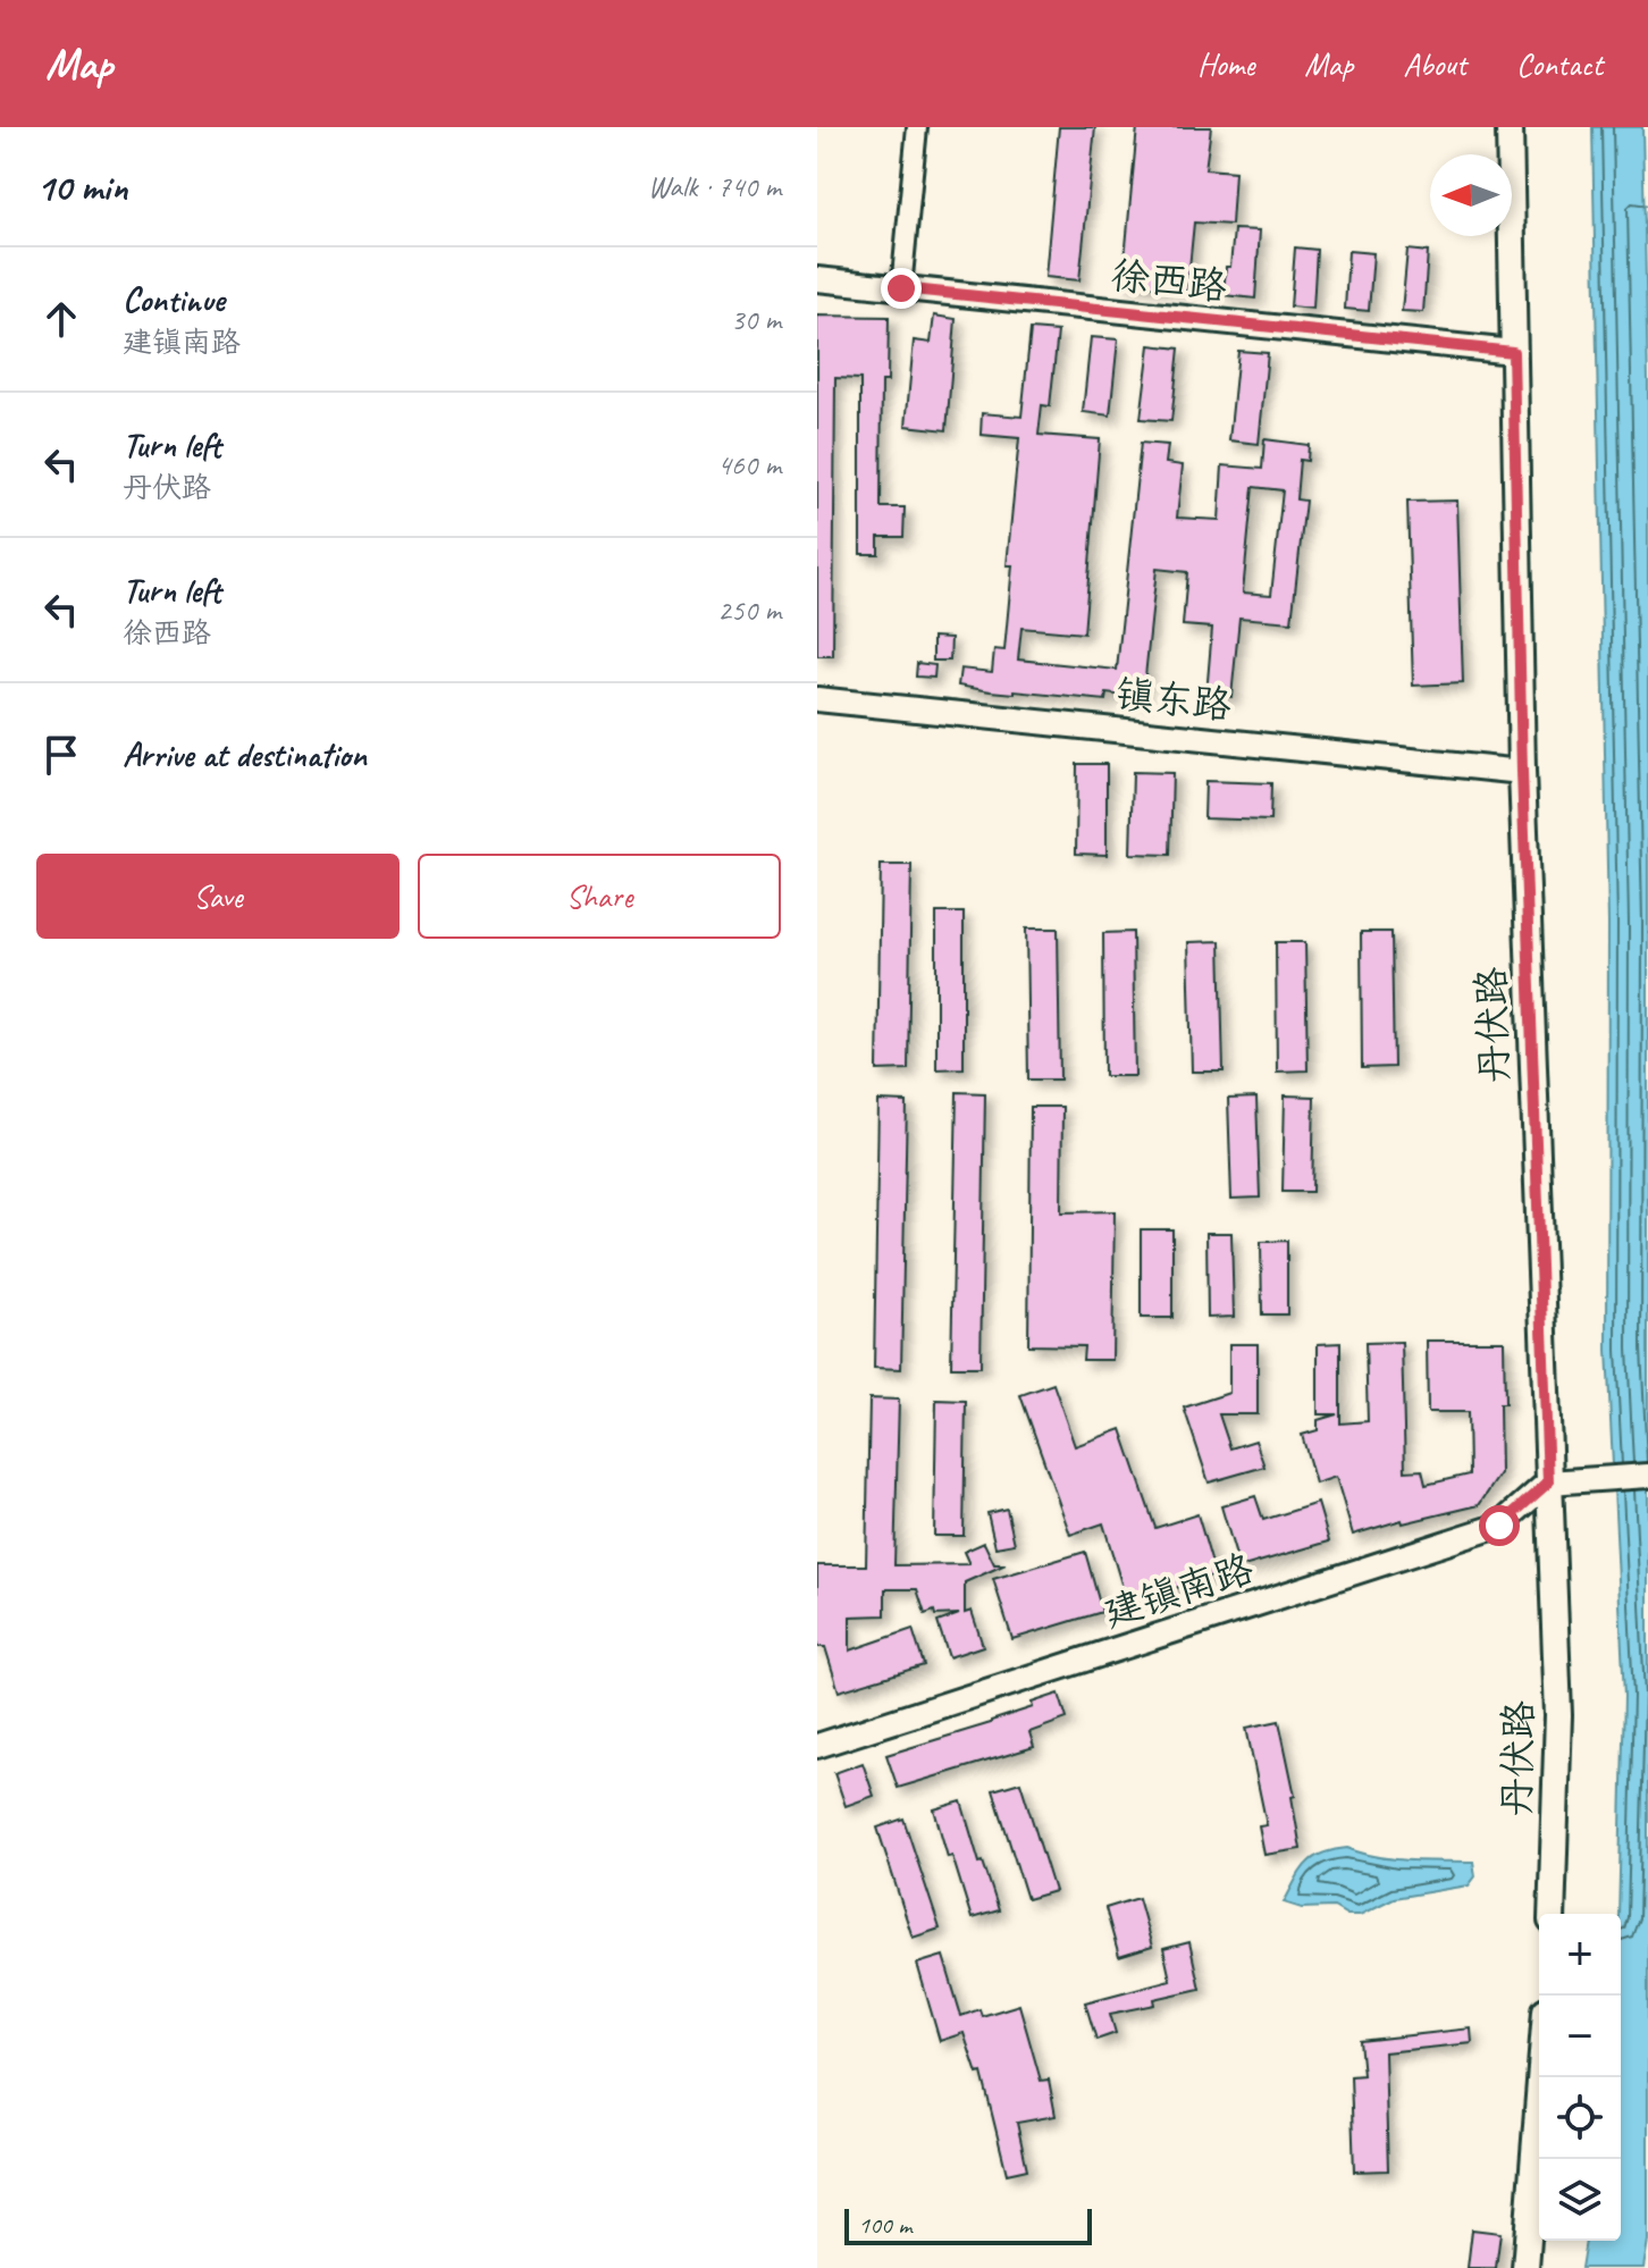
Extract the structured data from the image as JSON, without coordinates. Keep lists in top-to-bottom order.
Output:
{
  "streets": {
    "main road": ["丹伏路"],
    "street": ["徐西路", "镇东路", "建镇南路"]
  },
  "crossings": [
    ["徐西路", "丹伏路"],
    ["镇东路", "丹伏路"],
    ["丹伏路", "建镇南路"]
  ],
  "scale_bar": "100 m",
  "north": "left",
  "page": {
    "header": "Map",
    "nav": [
      "Home",
      "Map",
      "About",
      "Contact"
    ],
    "heading": ["10 min", "Walk · 740 m"],
    "list": [
      ["Continue", "建镇南路", "30 m"],
      ["Turn left", "丹伏路", "460 m"],
      ["Turn left", "徐西路", "250 m"],
      "Arrive at destination"
    ],
    "buttons": ["Save", "Share"],
    "map_buttons": ["+", "−"],
    "scale": "100 m"
  }
}
